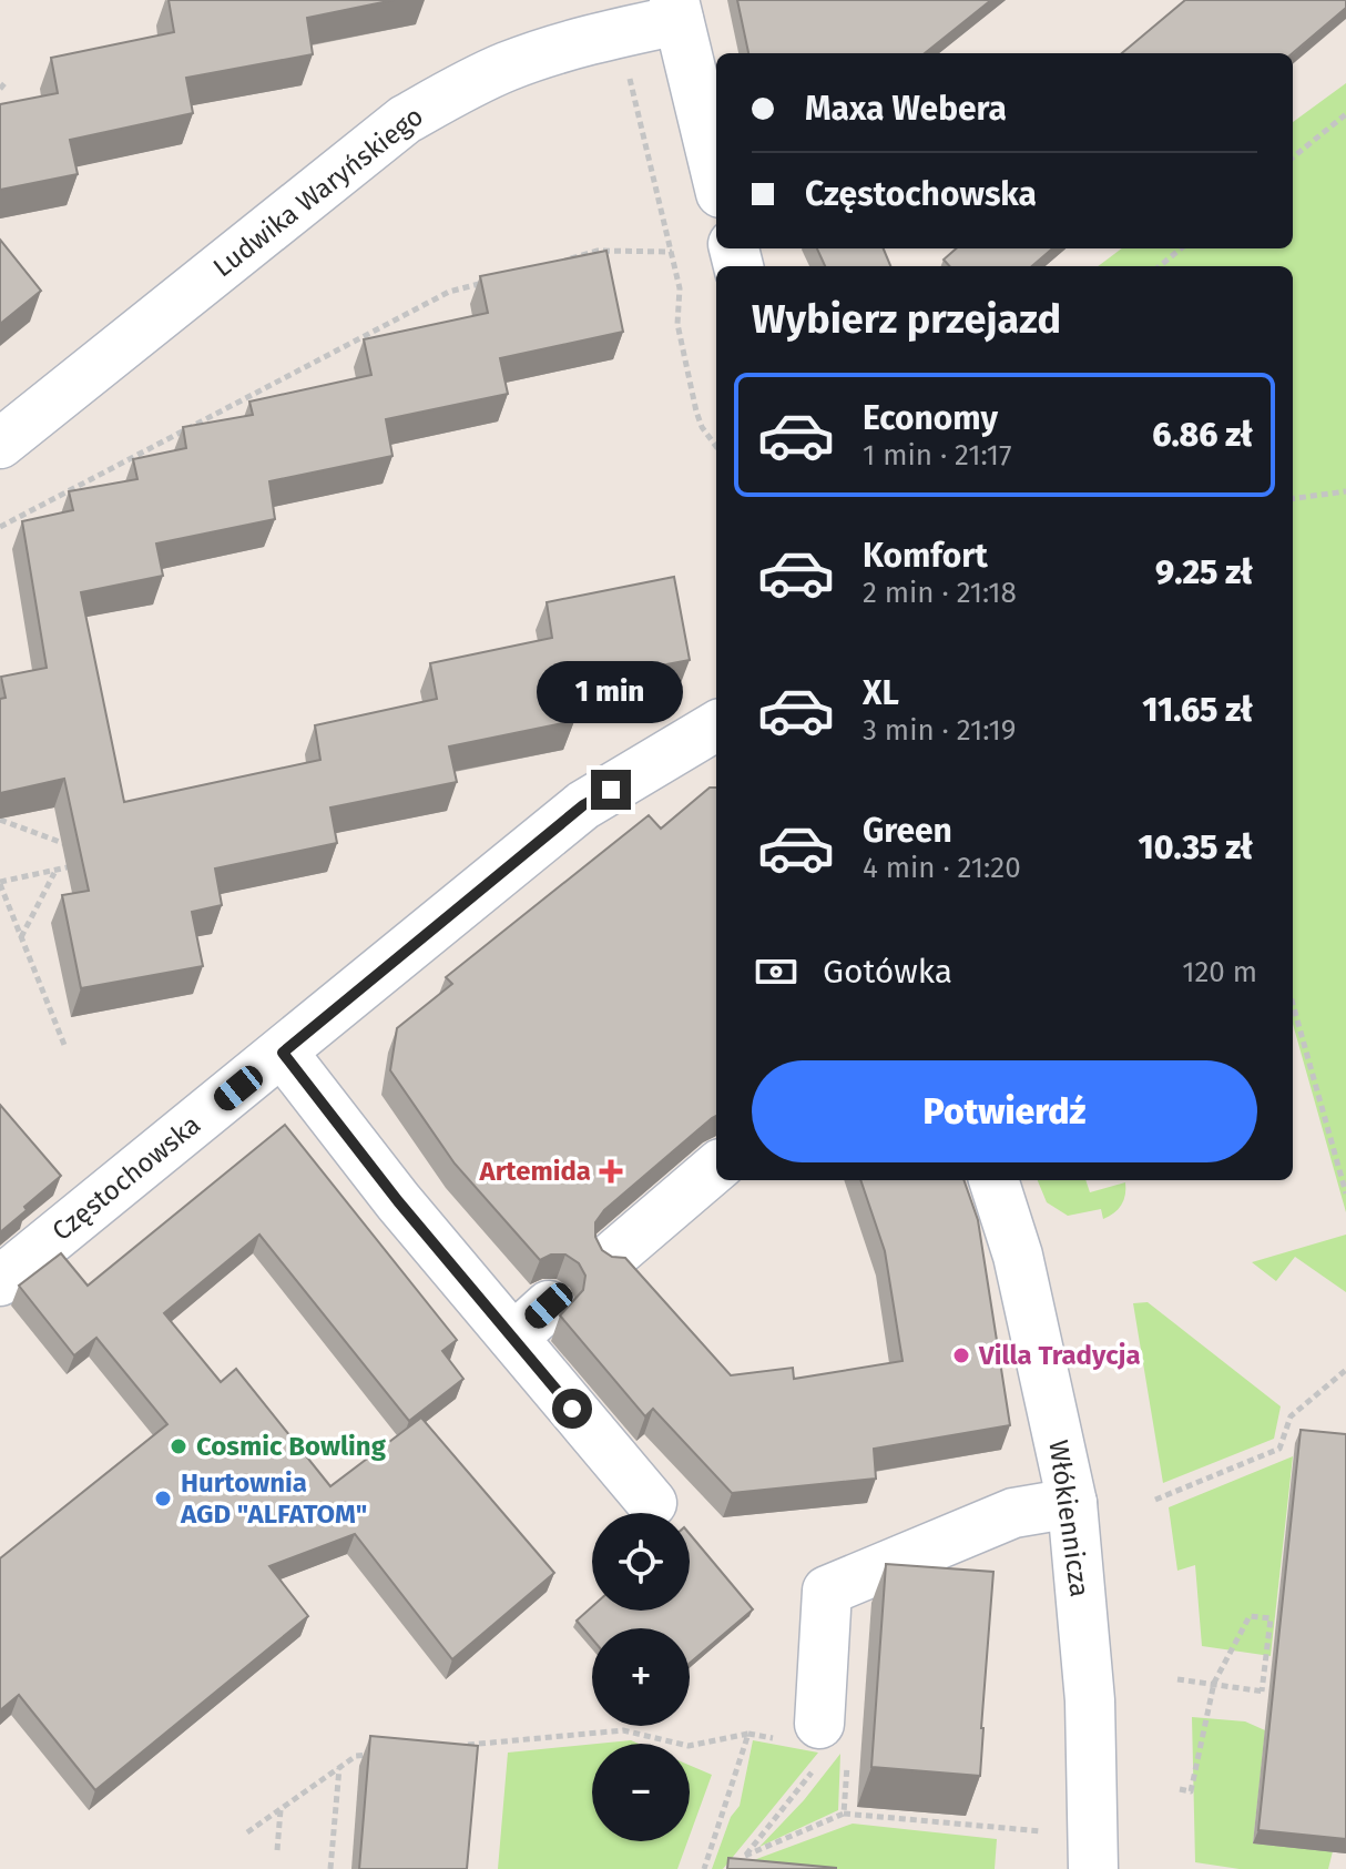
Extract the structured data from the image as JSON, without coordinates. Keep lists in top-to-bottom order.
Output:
{
  "streets": {
    "street": ["Ludwika Waryńskiego", "Częstochowska", "Włókiennicza"]
  },
  "places": {
    "health": ["Artemida"],
    "other": ["Villa Tradycja", "Cosmic Bowling", "Hurtownia AGD \"ALFATOM\""]
  },
  "page": {
    "banner": ["Maxa Webera", "Częstochowska"],
    "heading": "Wybierz przejazd",
    "list": [
      {
        "name": "Economy",
        "note": "1 min · 21:17",
        "value": "6.86 zł"
      },
      {
        "name": "Komfort",
        "note": "2 min · 21:18",
        "value": "9.25 zł"
      },
      {
        "name": "XL",
        "note": "3 min · 21:19",
        "value": "11.65 zł"
      },
      {
        "name": "Green",
        "note": "4 min · 21:20",
        "value": "10.35 zł"
      }
    ],
    "bubble": "1 min",
    "pay": ["Gotówka", "120 m"],
    "buttons": "Potwierdź",
    "map_buttons": ["+", "−"]
  }
}
